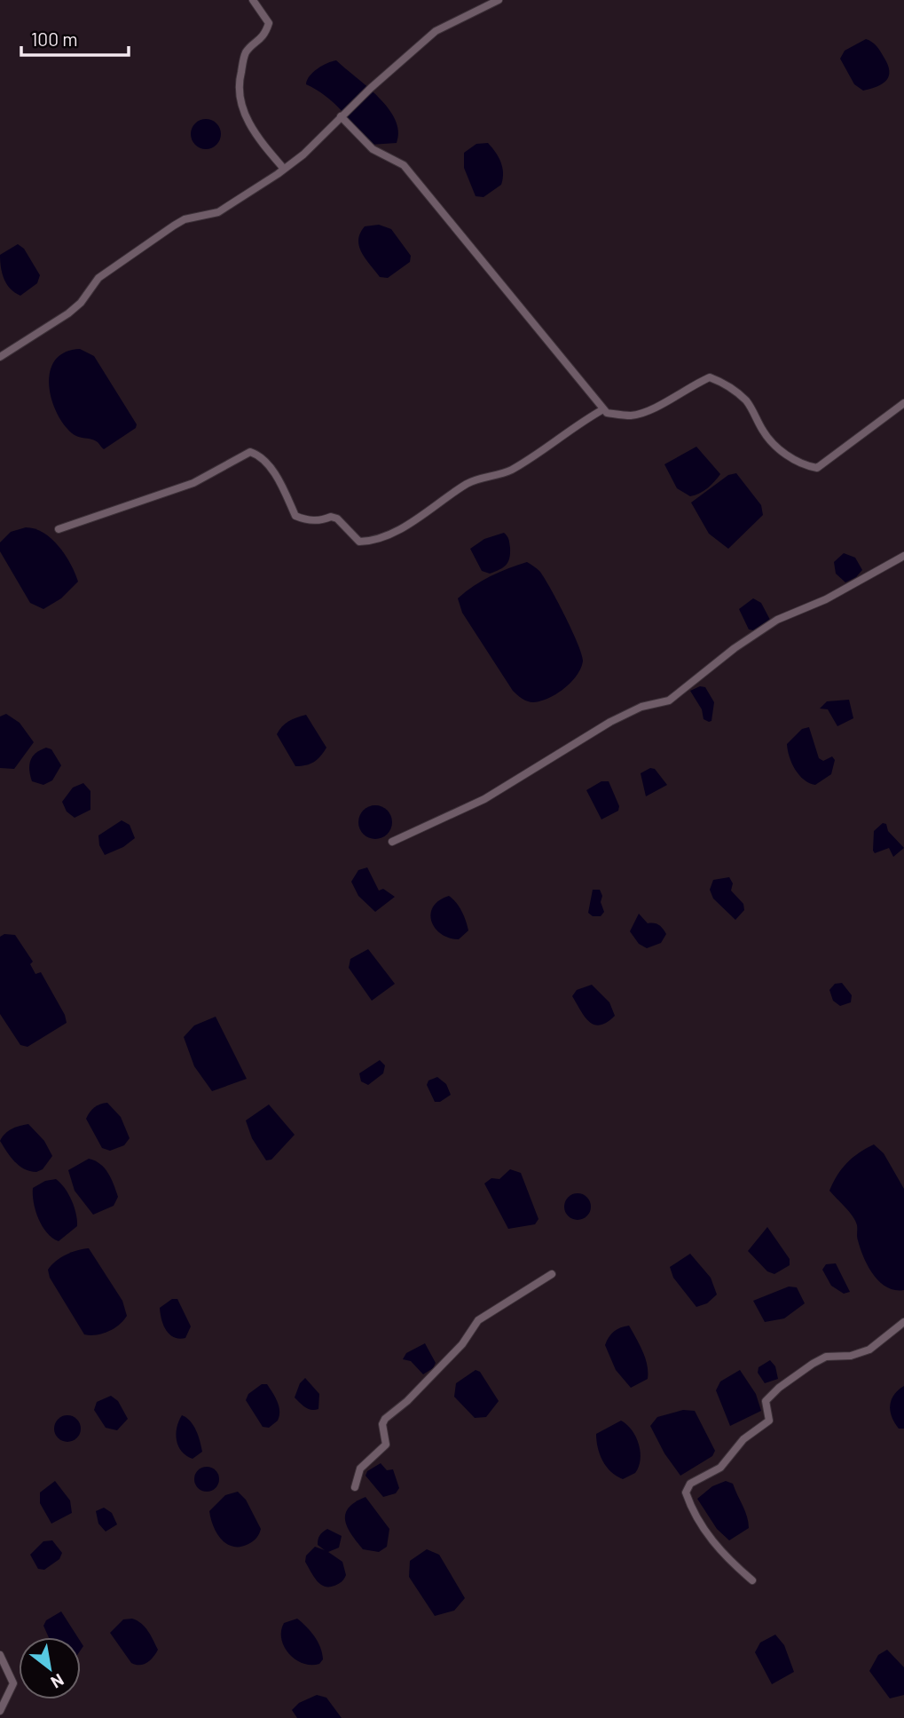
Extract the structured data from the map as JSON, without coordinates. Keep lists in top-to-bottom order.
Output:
{
  "scale_bar": "100 m",
  "north": "bottom right"
}
